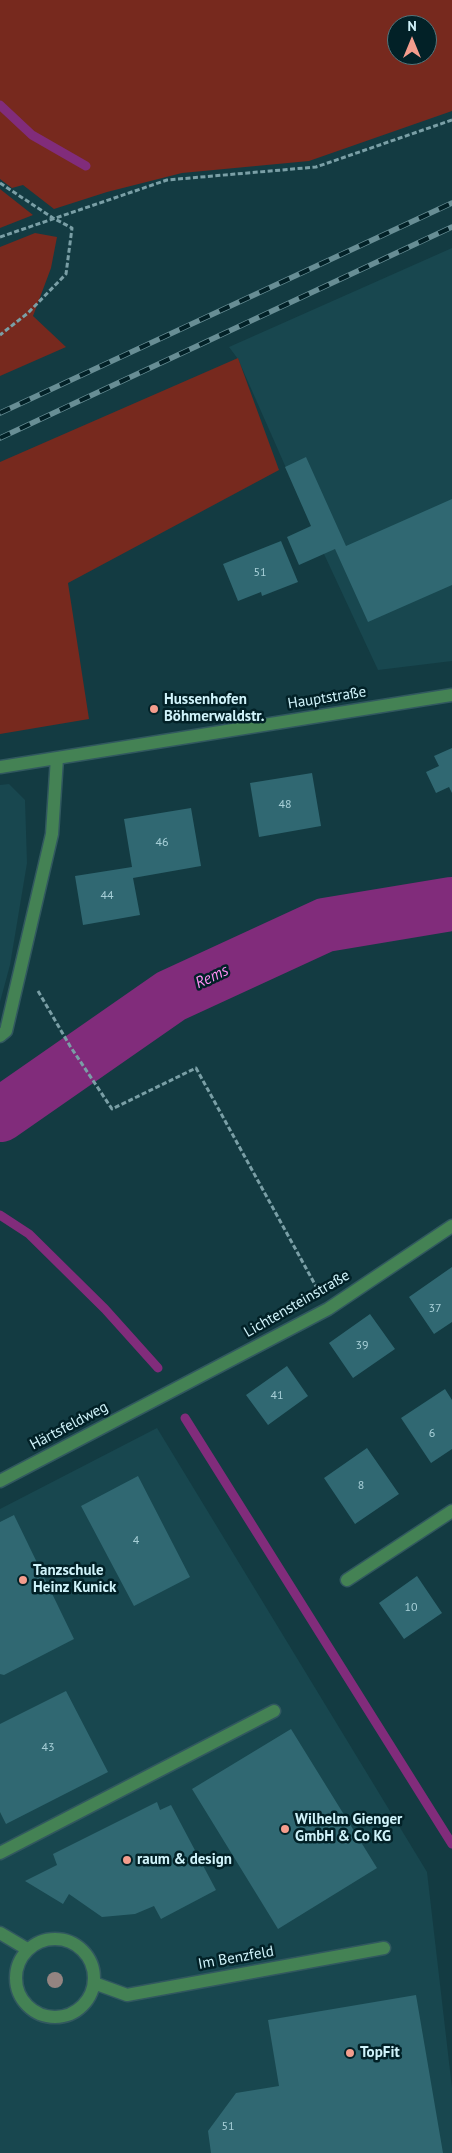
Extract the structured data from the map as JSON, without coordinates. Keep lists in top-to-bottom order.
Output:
{
  "streets": {
    "street": [
      "Hauptstraße",
      "Lichtensteinstraße",
      "Härtsfeldweg",
      "Im Benzfeld"
    ]
  },
  "crossings": [
    ["Lichtensteinstraße", "Härtsfeldweg"]
  ],
  "water": ["Rems"],
  "places": [
    "Hussenhofen Böhmerwaldstr.",
    "Tanzschule Heinz Kunick",
    "Wilhelm Gienger GmbH & Co KG",
    "raum & design",
    "TopFit"
  ],
  "house_numbers": [
    "51",
    "48",
    "46",
    "44",
    "37",
    "39",
    "41",
    "6",
    "8",
    "4",
    "10",
    "43",
    "51"
  ],
  "north": "top"
}
